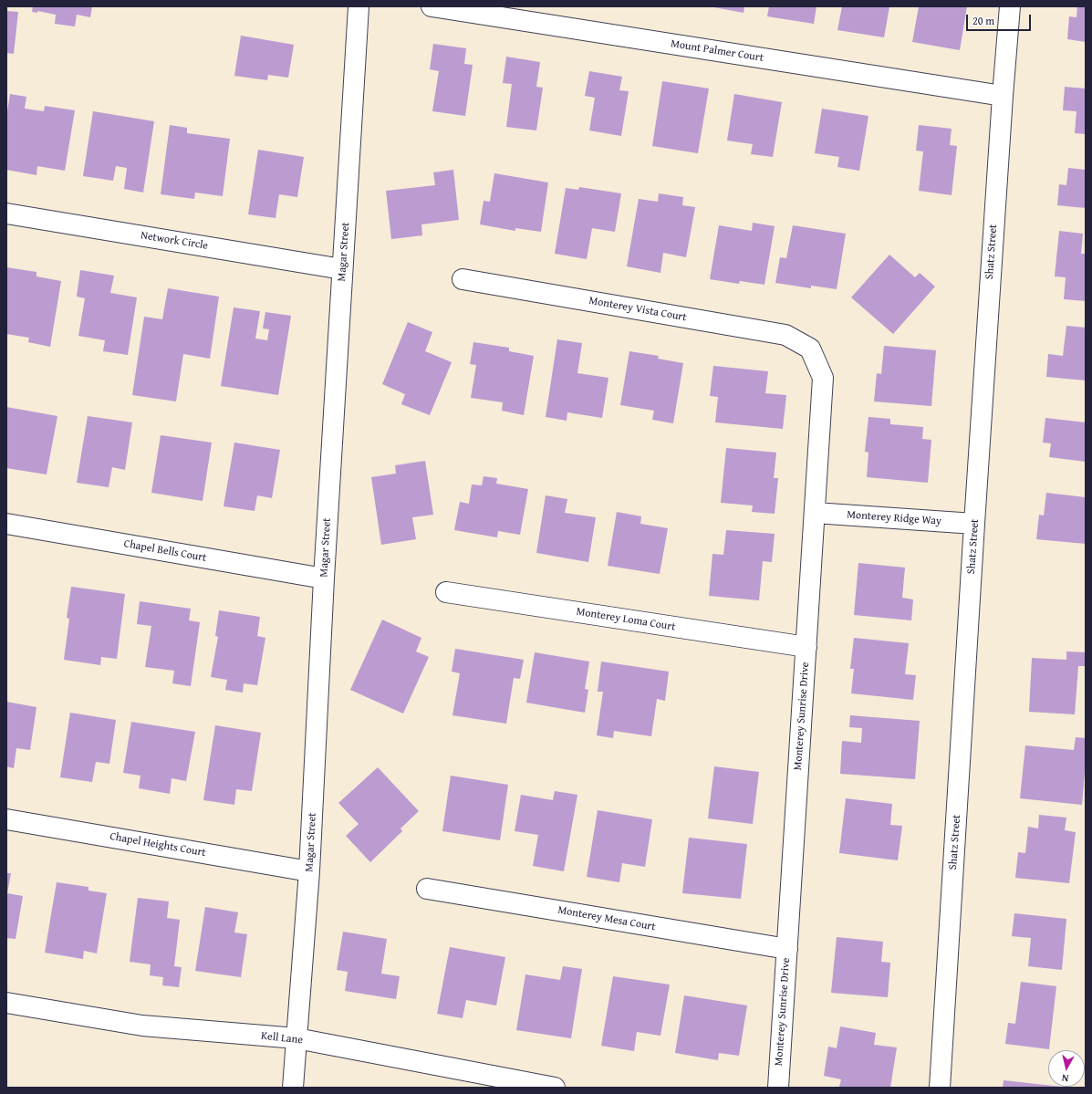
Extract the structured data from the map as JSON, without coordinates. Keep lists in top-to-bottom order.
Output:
{
  "streets": {
    "street": [
      "Mount Palmer Court",
      "Network Circle",
      "Magar Street",
      "Shatz Street",
      "Monterey Vista Court",
      "Monterey Ridge Way",
      "Chapel Bells Court",
      "Monterey Loma Court",
      "Monterey Sunrise Drive",
      "Chapel Heights Court",
      "Monterey Mesa Court",
      "Kell Lane"
    ]
  },
  "crossings": [
    ["Mount Palmer Court", "Shatz Street"],
    ["Network Circle", "Magar Street"],
    ["Magar Street", "Chapel Bells Court"],
    ["Magar Street", "Chapel Heights Court"],
    ["Magar Street", "Kell Lane"],
    ["Shatz Street", "Monterey Ridge Way"],
    ["Monterey Vista Court", "Monterey Sunrise Drive"],
    ["Monterey Ridge Way", "Monterey Sunrise Drive"],
    ["Monterey Loma Court", "Monterey Sunrise Drive"],
    ["Monterey Sunrise Drive", "Monterey Mesa Court"]
  ],
  "scale_bar": "20 m",
  "north": "bottom"
}
